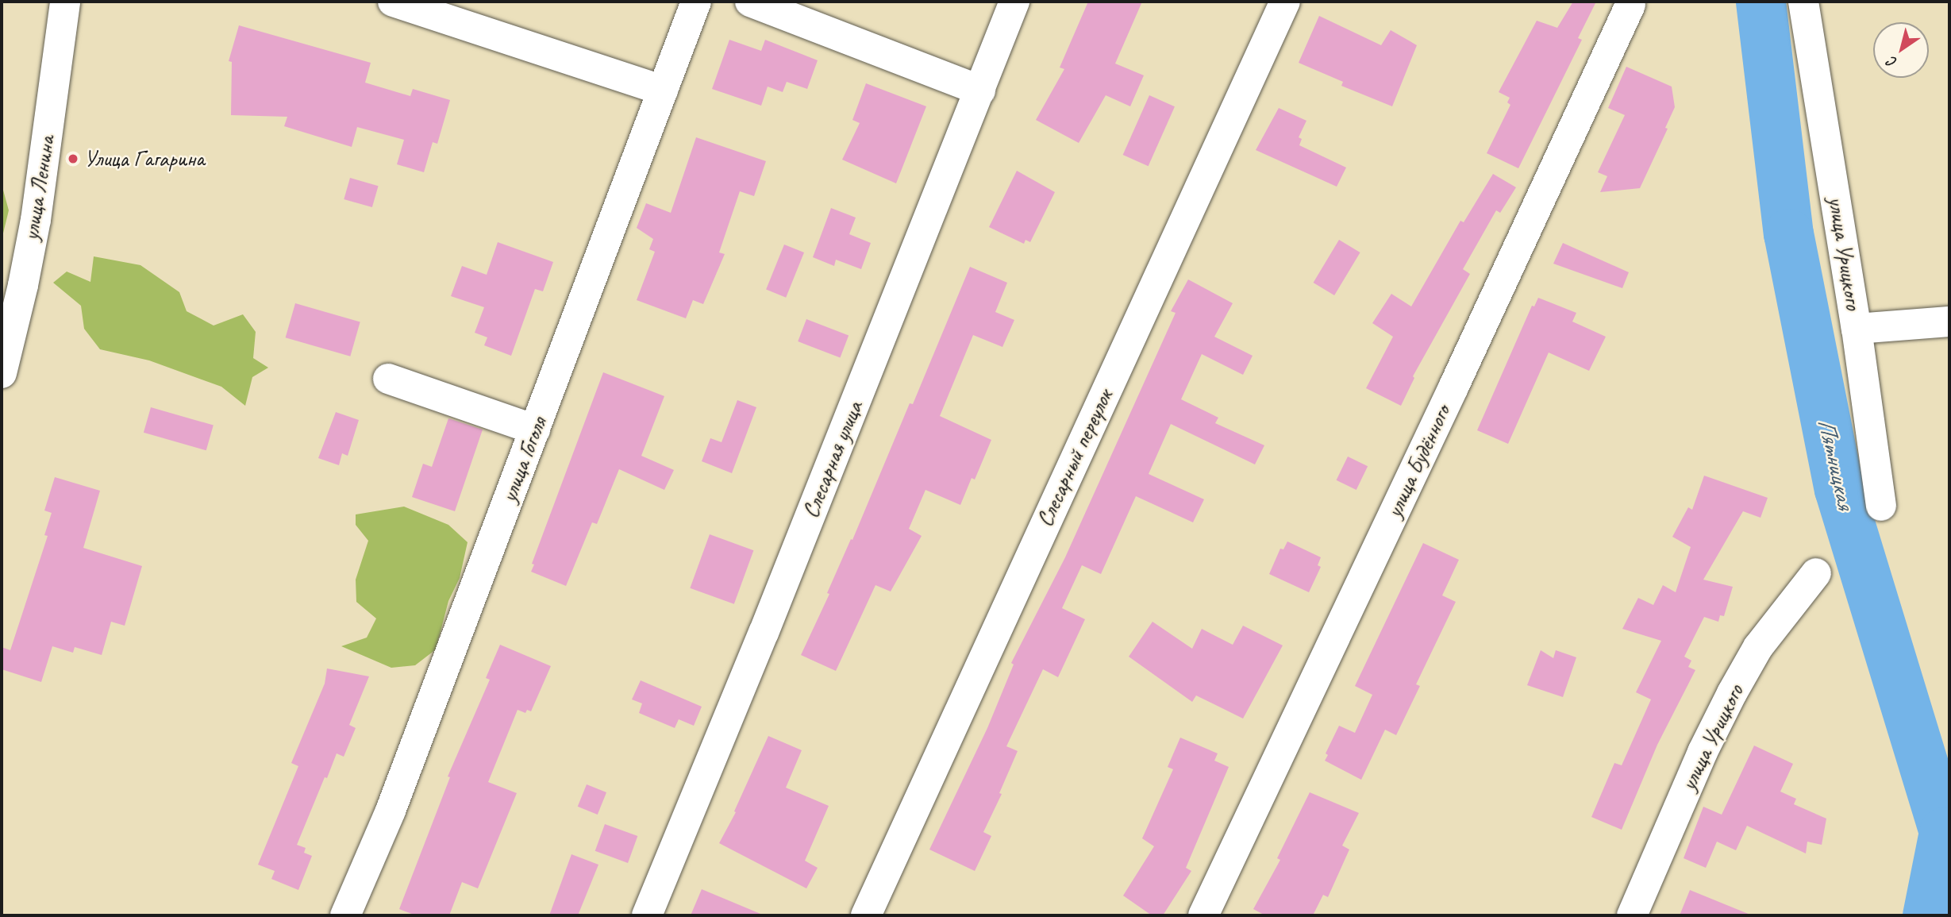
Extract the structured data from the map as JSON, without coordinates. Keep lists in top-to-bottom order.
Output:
{
  "streets": {
    "street": [
      "улица Ленина",
      "улица Урицкого",
      "Слесарный переулок",
      "улица Гоголя",
      "Слесарная улица",
      "улица Будённого"
    ]
  },
  "water": ["Пятницкая"],
  "places": ["Улица Гагарина"],
  "north": "bottom left"
}
